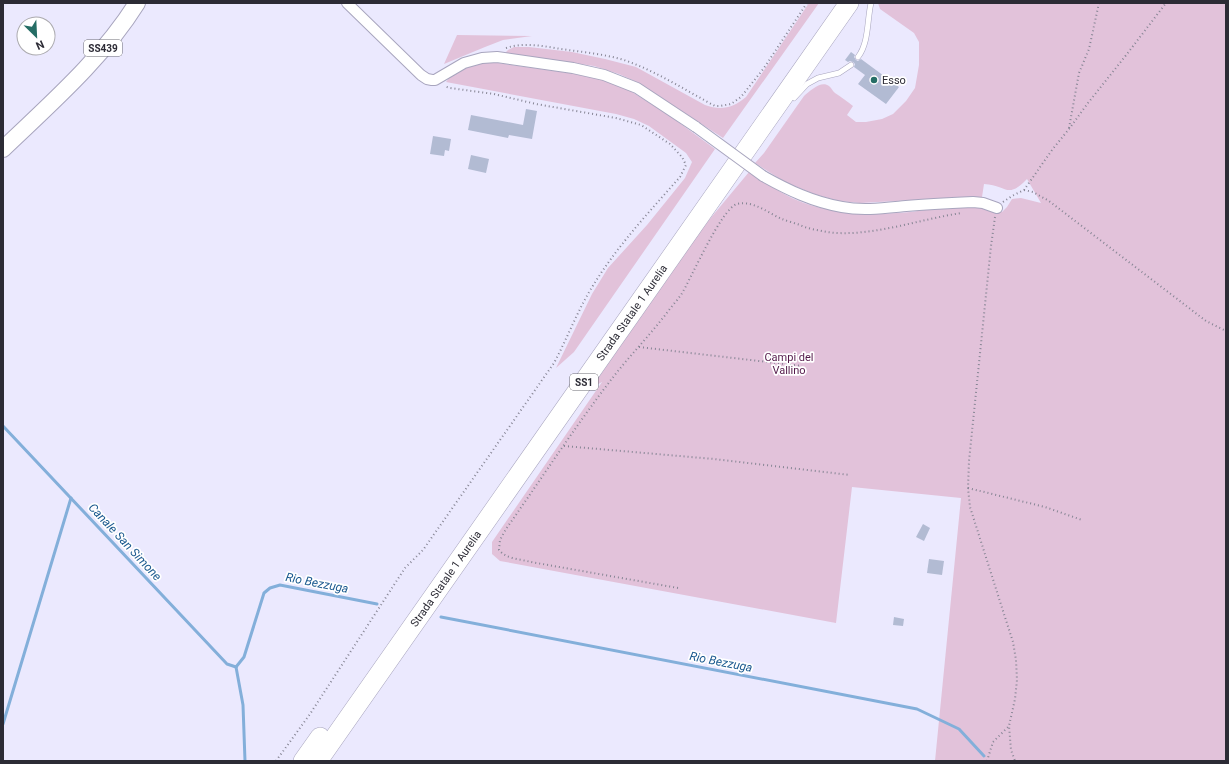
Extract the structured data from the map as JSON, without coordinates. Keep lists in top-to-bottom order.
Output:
{
  "streets": {
    "highway": ["Strada Statale 1 Aurelia", "SS1"],
    "main road": ["SS439"]
  },
  "water": ["Canale San Simone", "Rio Bezzuga"],
  "parks": ["Campi del Vallino"],
  "places": ["Esso"],
  "north": "bottom right"
}
